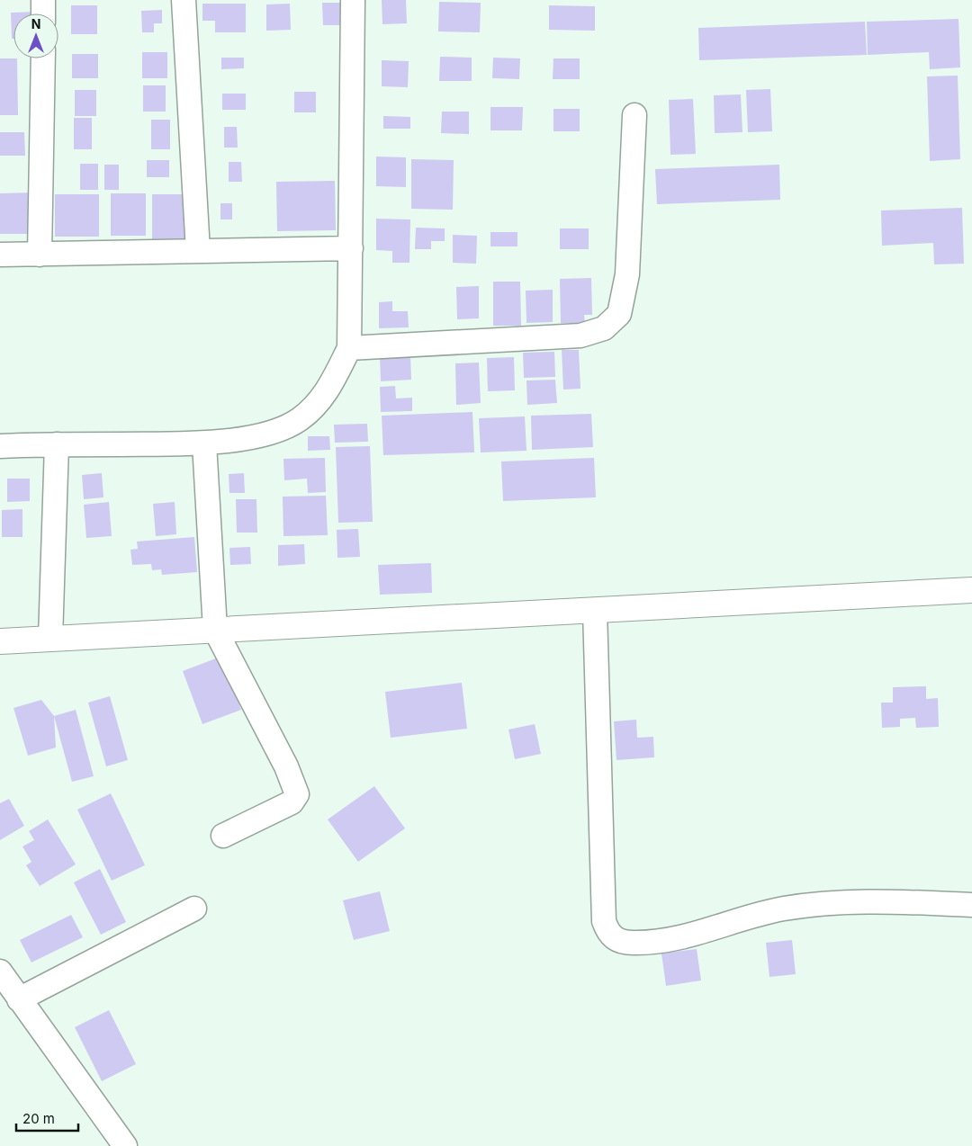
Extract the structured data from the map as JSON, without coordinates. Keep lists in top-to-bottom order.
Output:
{
  "scale_bar": "20 m",
  "north": "top"
}
